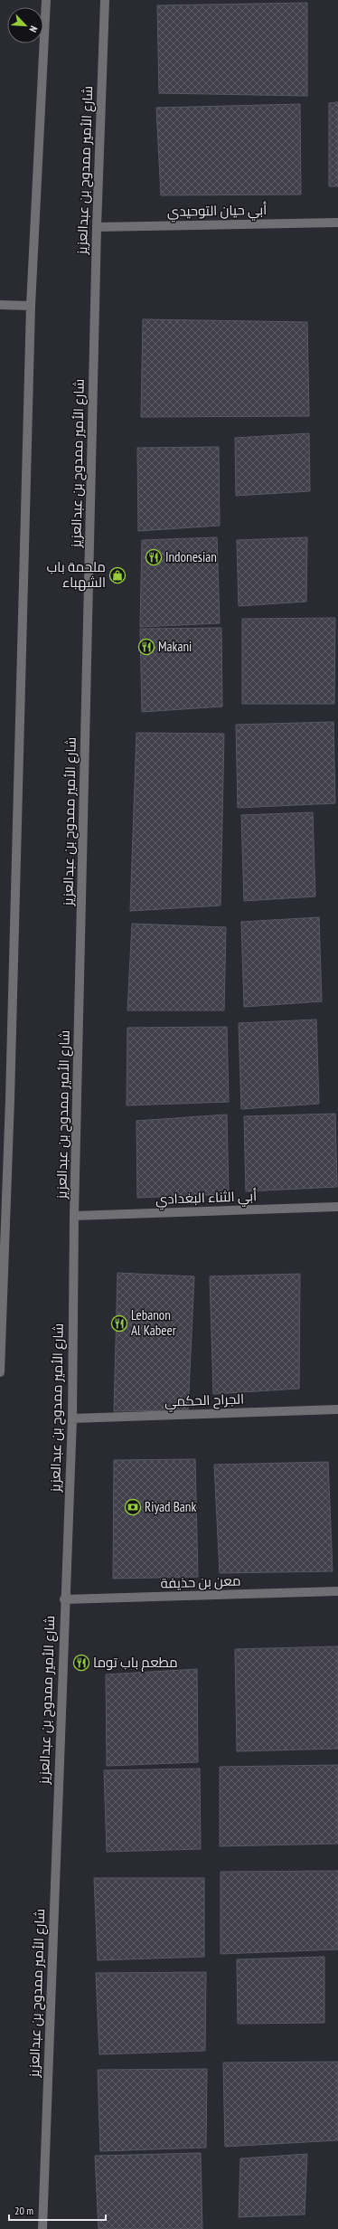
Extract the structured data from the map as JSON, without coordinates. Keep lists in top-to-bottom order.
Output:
{
  "streets": {
    "street": [
      "شارع الأمير ممدوح بن عبدالعزيز",
      "أبي حيان التوحيدي",
      "أبي الثناء البغدادي",
      "الجراح الحكمي",
      "معن بن حذيفة"
    ]
  },
  "crossings": [
    ["شارع الأمير ممدوح بن عبدالعزيز", "أبي حيان التوحيدي"],
    ["شارع الأمير ممدوح بن عبدالعزيز", "أبي الثناء البغدادي"],
    ["شارع الأمير ممدوح بن عبدالعزيز", "الجراح الحكمي"],
    ["شارع الأمير ممدوح بن عبدالعزيز", "معن بن حذيفة"]
  ],
  "places": {
    "restaurant": [
      "Indonesian",
      "Makani",
      "Lebanon Al Kabeer",
      "مطعم باب توما"
    ],
    "shop": ["ملحمة باب الشهباء"],
    "bank": ["Riyad Bank"]
  },
  "scale_bar": "20 m",
  "north": "bottom right"
}
